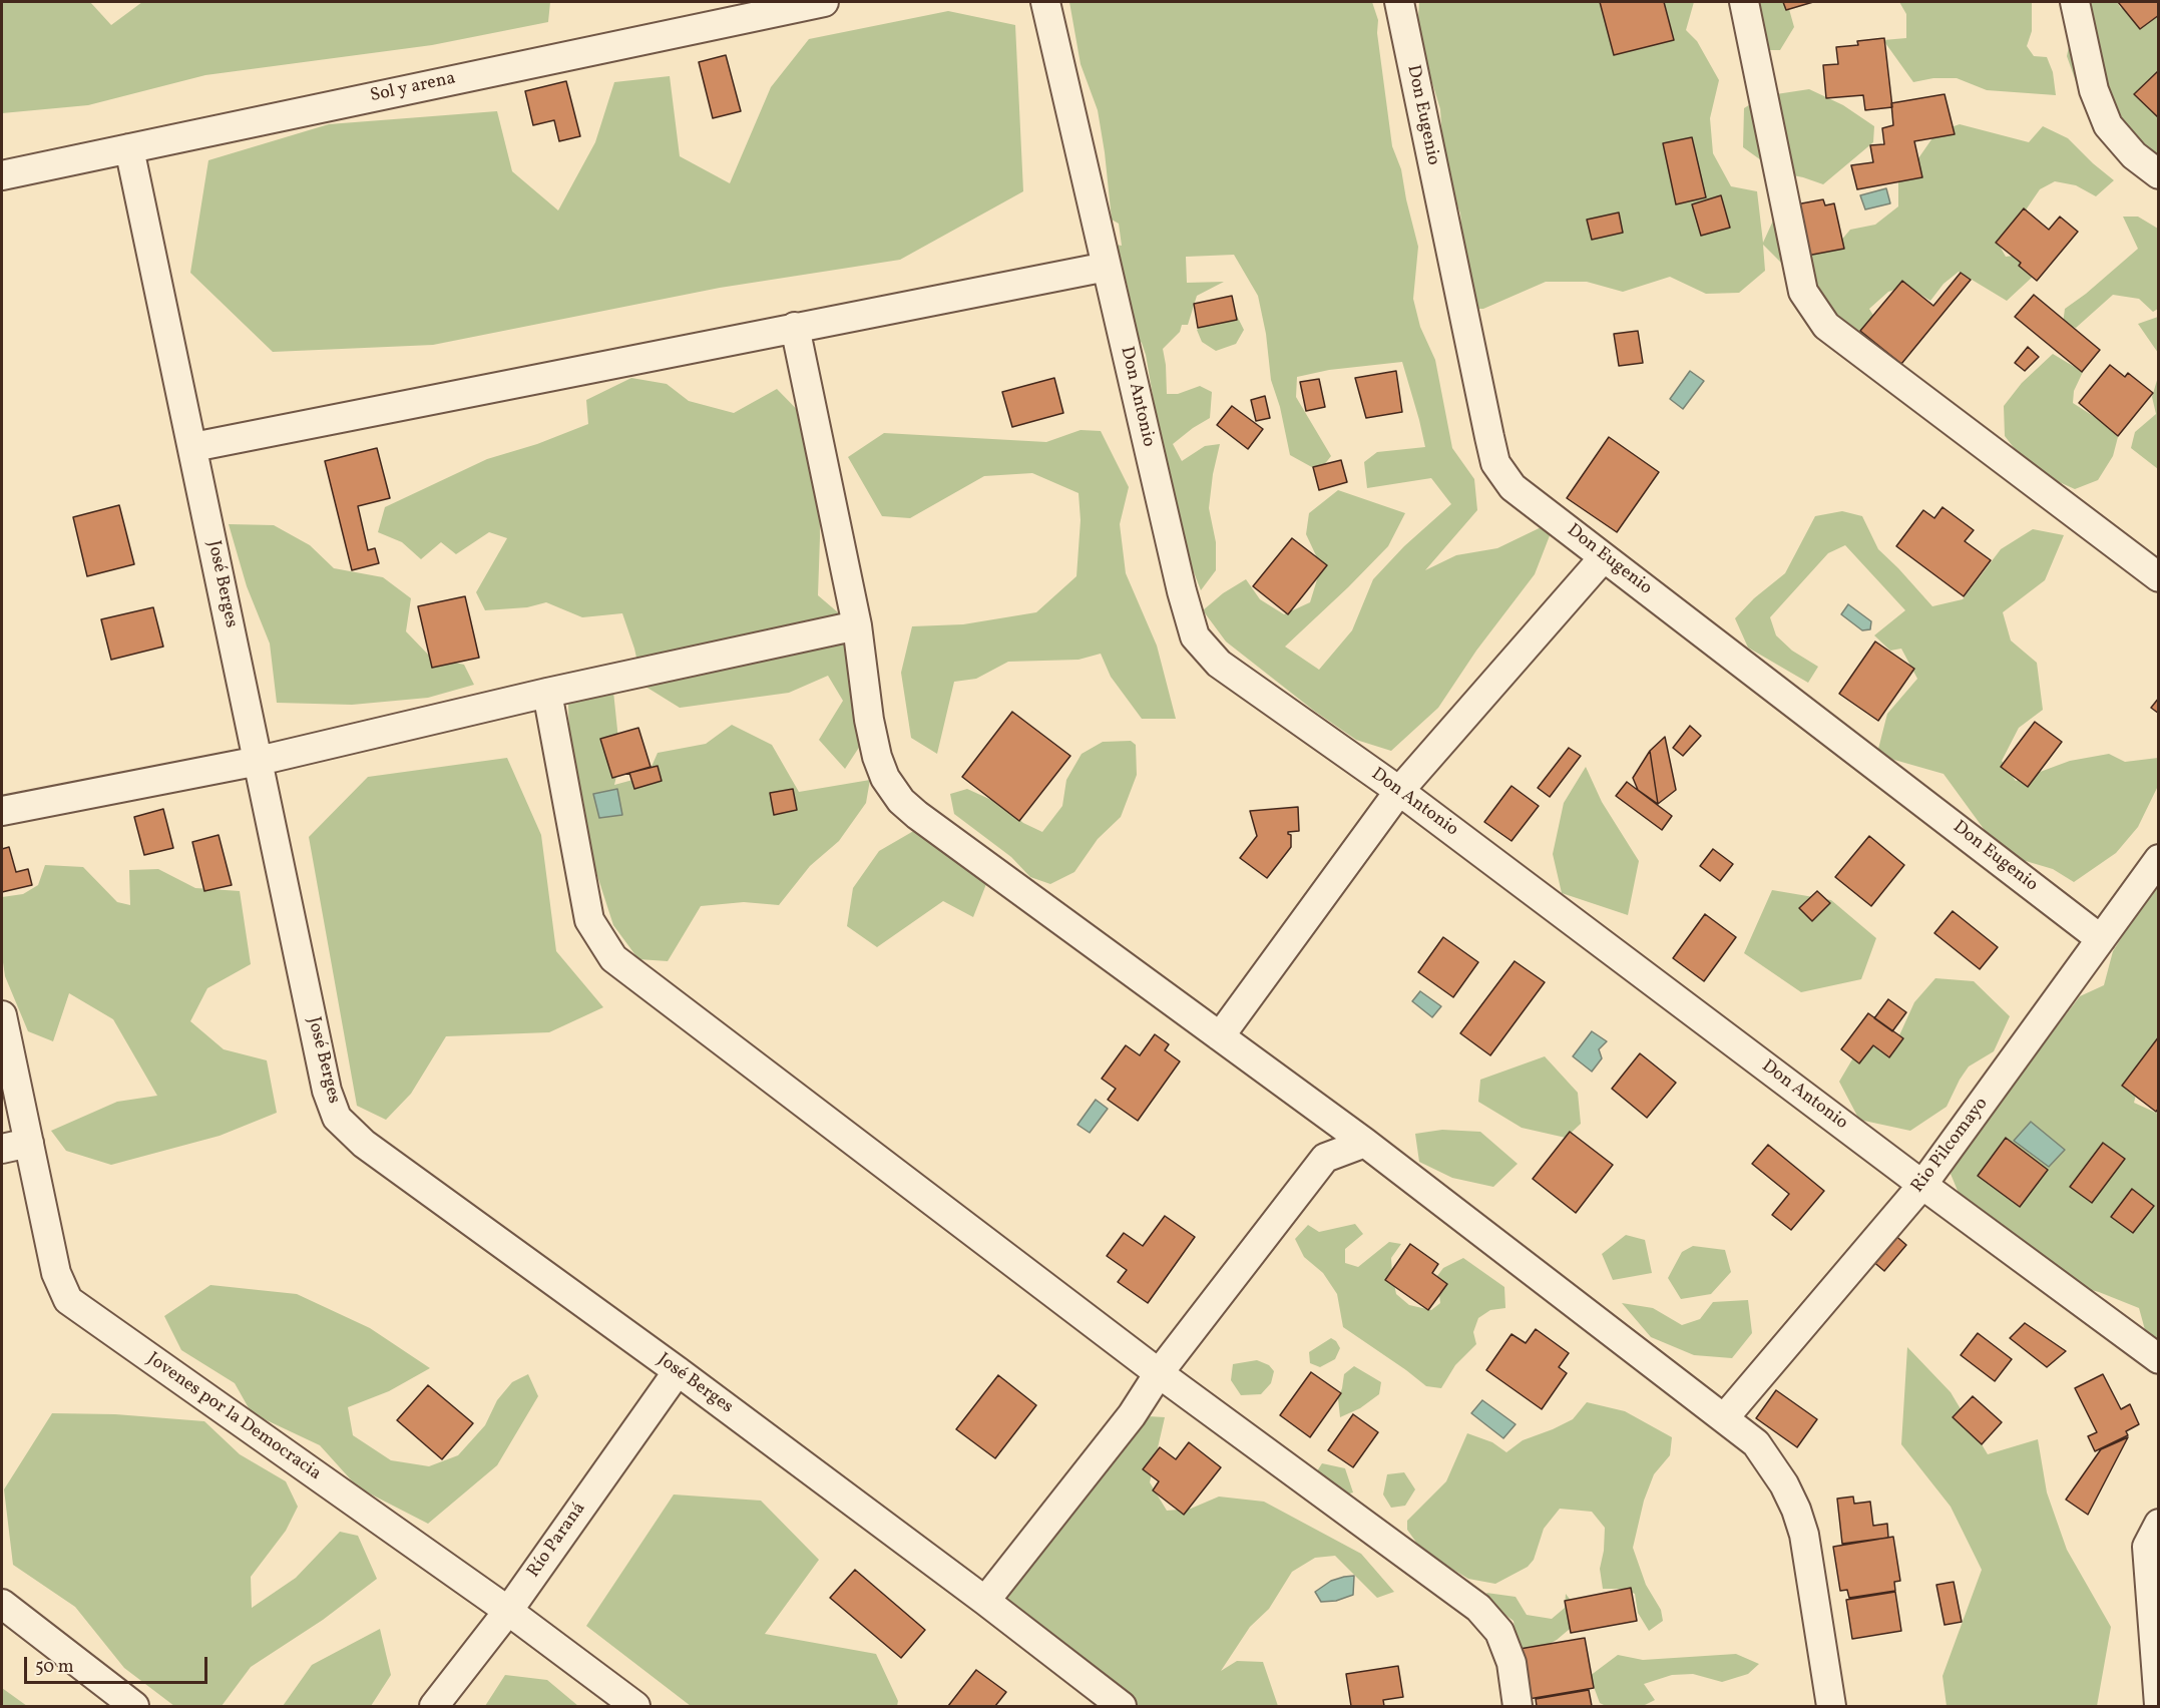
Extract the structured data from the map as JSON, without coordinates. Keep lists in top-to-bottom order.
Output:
{
  "streets": {
    "street": [
      "Sol y arena",
      "Don Eugenio",
      "Don Antonio",
      "José Berges",
      "Rio Pilcomayo",
      "Jovenes por la Democracia",
      "Río Paraná"
    ]
  },
  "crossings": [
    ["Sol y arena", "José Berges"],
    ["Don Eugenio", "Rio Pilcomayo"],
    ["Don Antonio", "Rio Pilcomayo"],
    ["José Berges", "Río Paraná"],
    ["Jovenes por la Democracia", "Río Paraná"]
  ],
  "scale_bar": "50 m"
}
